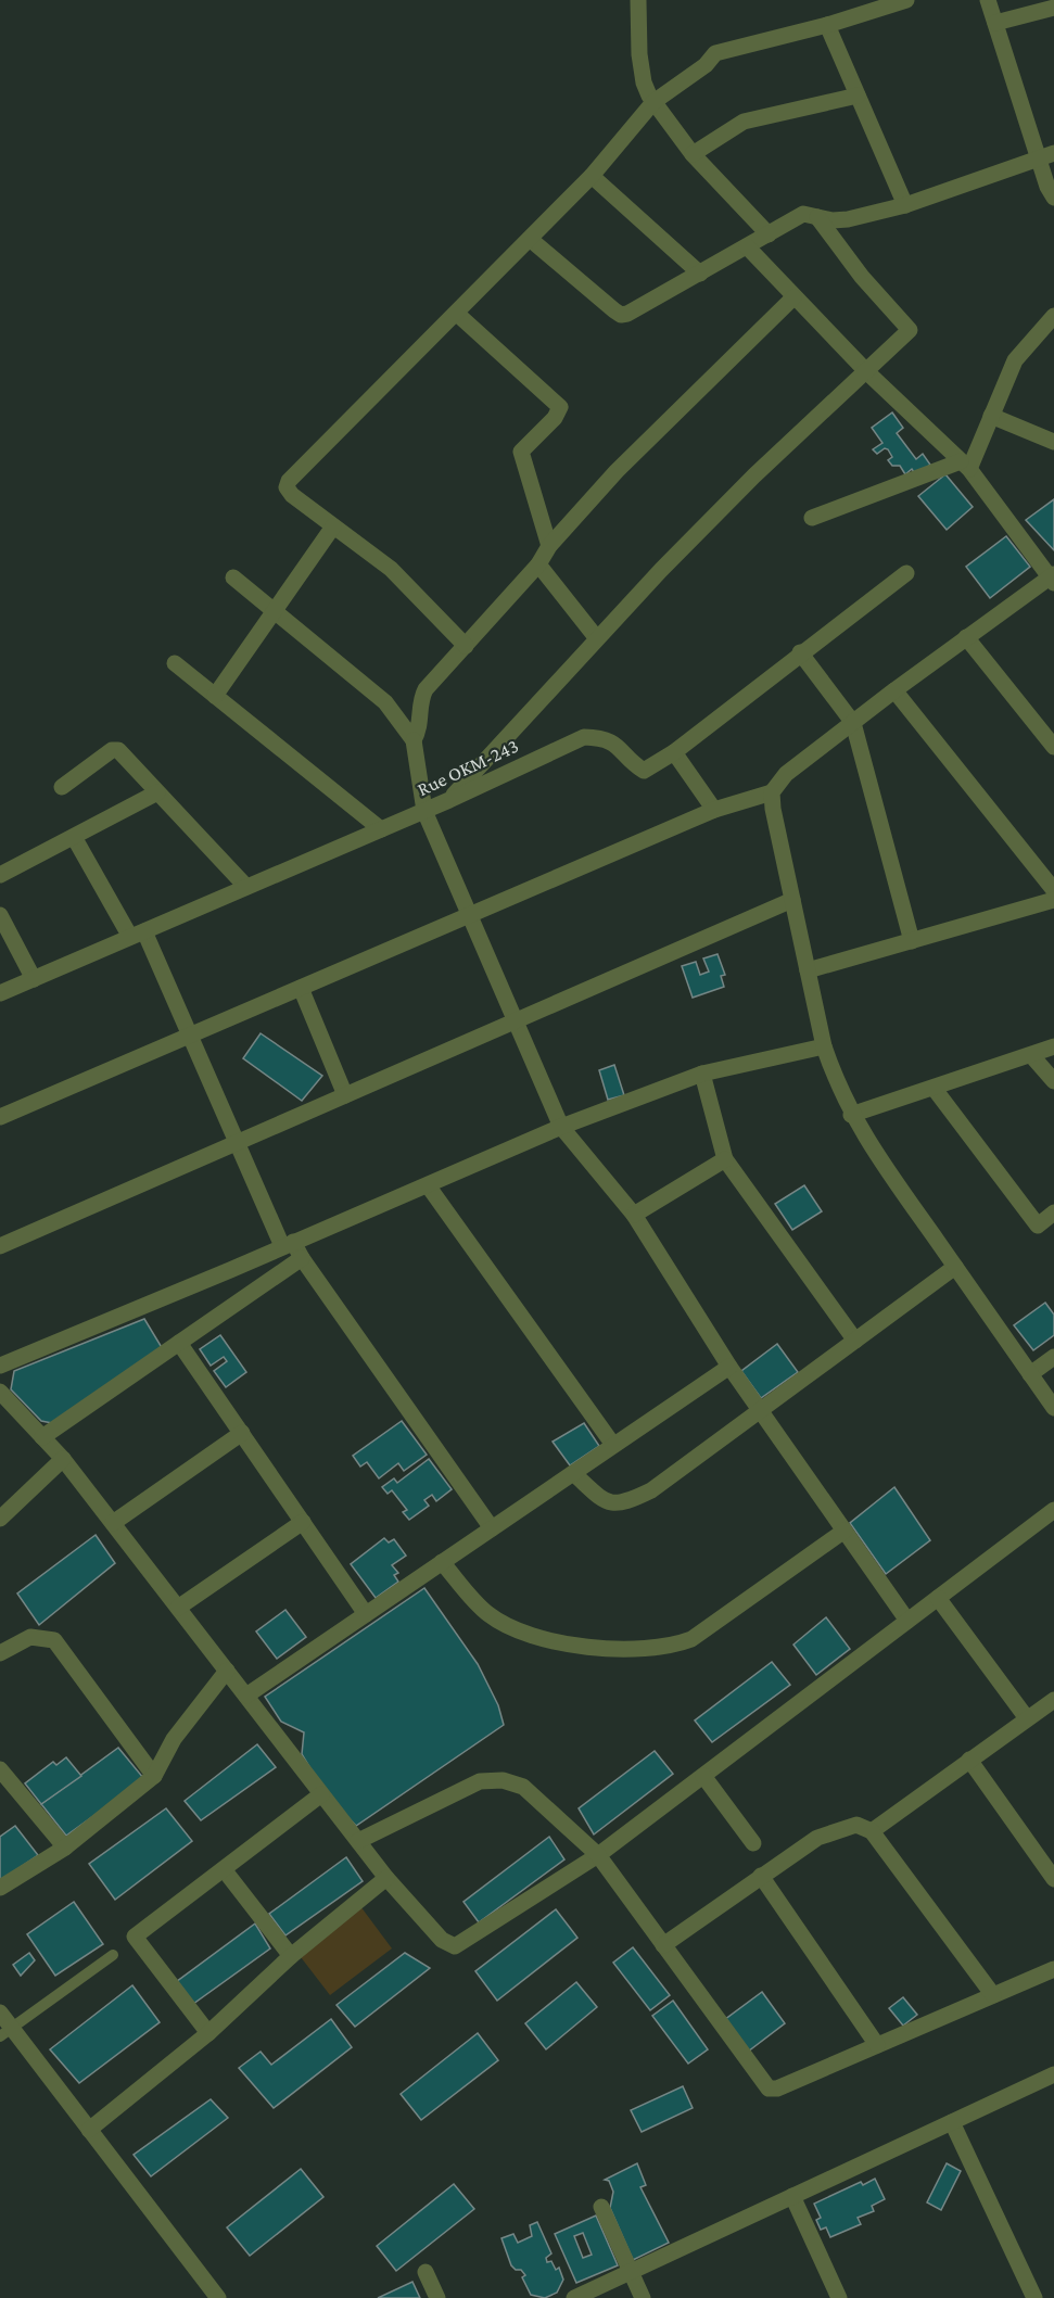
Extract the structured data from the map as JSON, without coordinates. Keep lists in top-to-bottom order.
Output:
{
  "streets": {
    "street": ["Rue OKM-243"]
  }
}
